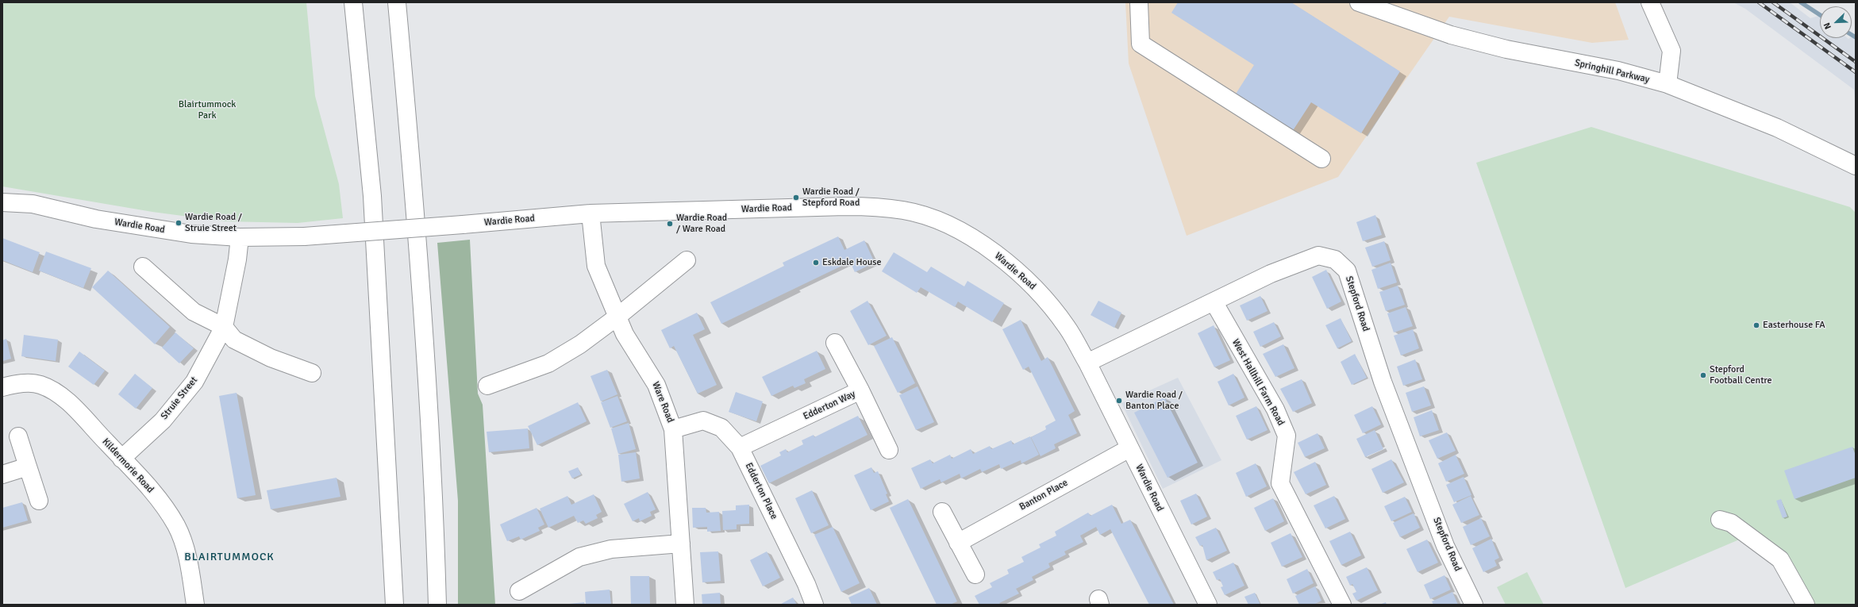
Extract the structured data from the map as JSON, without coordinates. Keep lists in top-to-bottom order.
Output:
{
  "streets": {
    "main road": [
      "Springhill Parkway",
      "Wardie Road",
      "Stepford Road",
      "West Hallhill Farm Road",
      "Struie Street",
      "Ware Road",
      "Edderton Way",
      "Kildermorie Road",
      "Edderton Place",
      "Banton Place"
    ]
  },
  "crossings": [
    ["Wardie Road", "Stepford Road"],
    ["Wardie Road", "Struie Street"],
    ["Wardie Road", "Ware Road"],
    ["Wardie Road", "Banton Place"],
    ["Stepford Road", "West Hallhill Farm Road"],
    ["Struie Street", "Kildermorie Road"],
    ["Ware Road", "Edderton Place"],
    ["Edderton Way", "Edderton Place"]
  ],
  "districts": ["BLAIRTUMMOCK"],
  "parks": ["Blairtummock Park"],
  "places": [
    "Wardie Road / Stepford Road",
    "Wardie Road / Struie Street",
    "Wardie Road / Ware Road",
    "Eskdale House",
    "Easterhouse FA",
    "Stepford Football Centre",
    "Wardie Road / Banton Place"
  ],
  "north": "bottom left"
}
